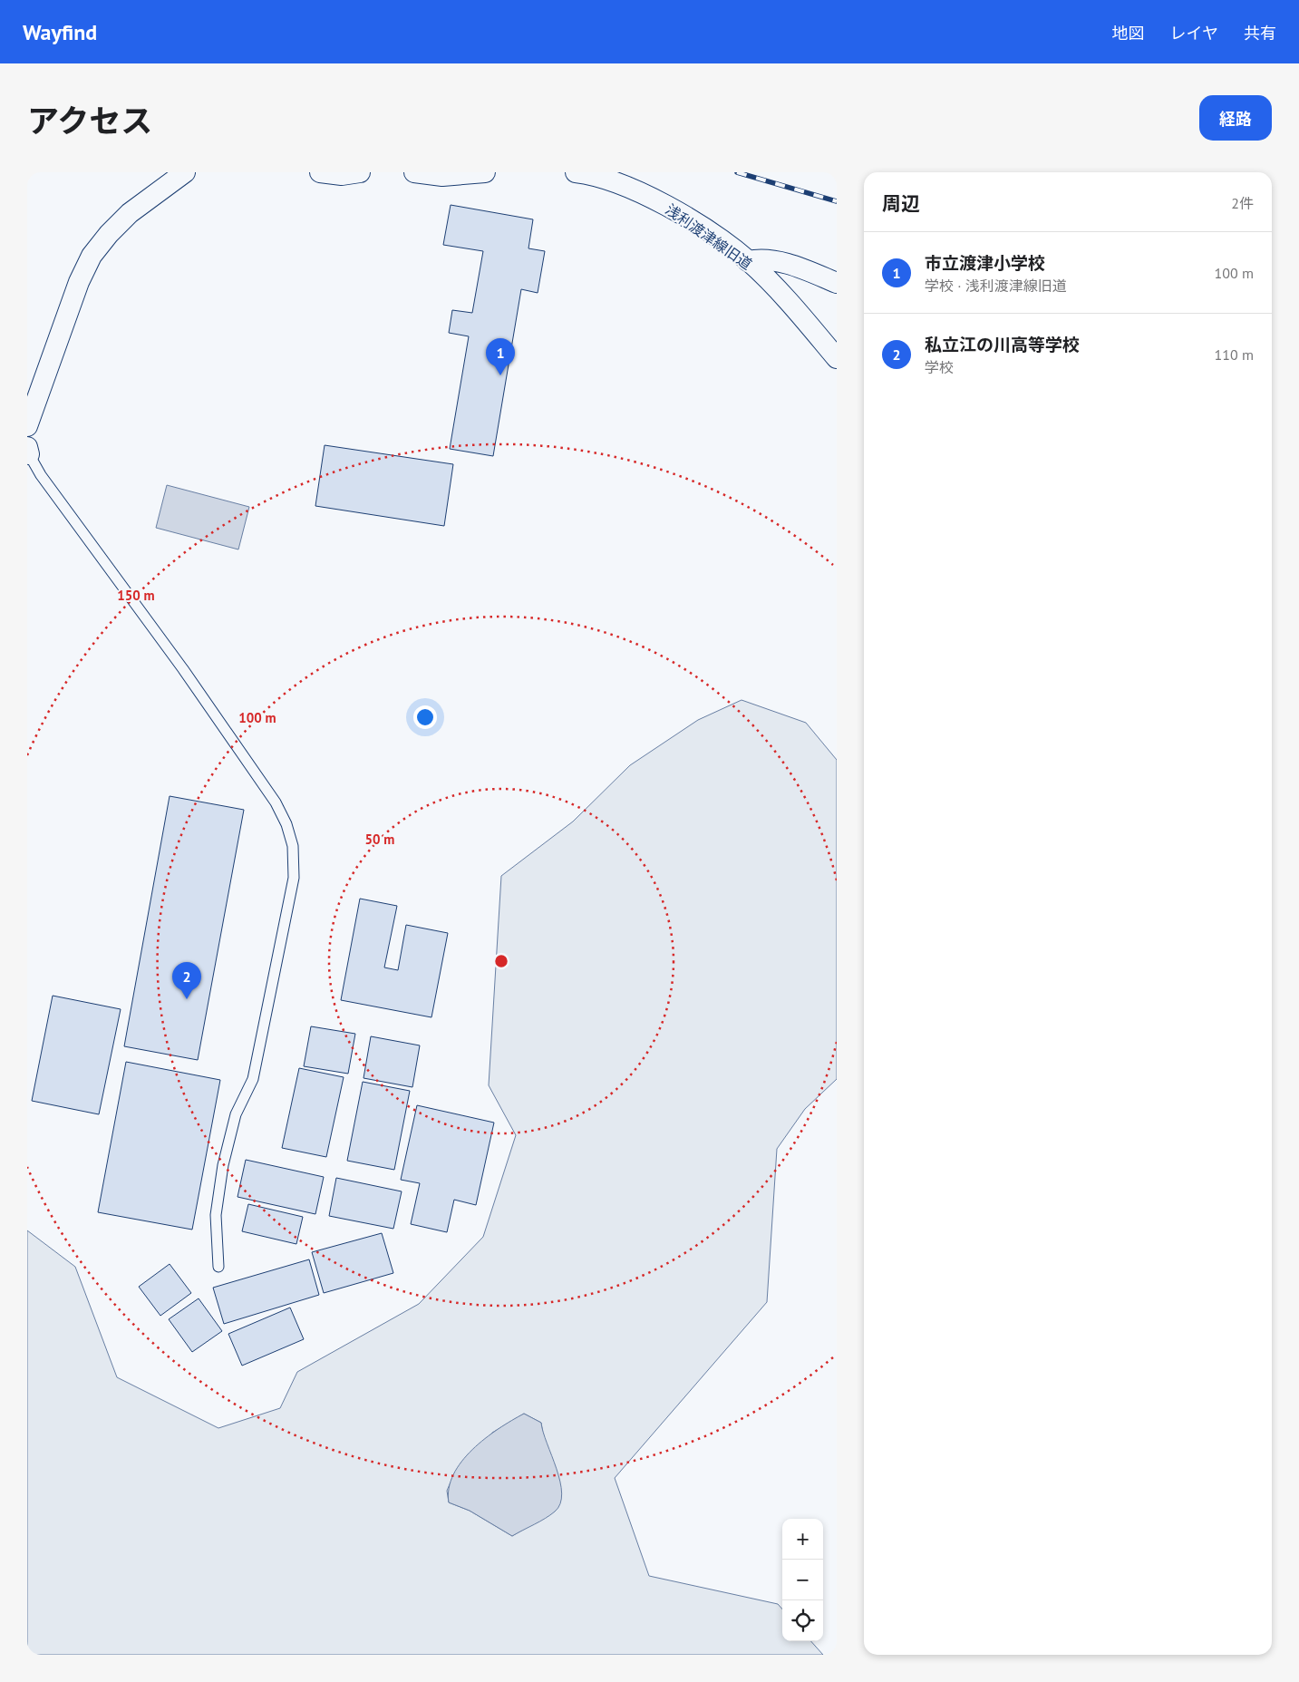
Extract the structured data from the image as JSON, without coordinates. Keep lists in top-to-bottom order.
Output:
{
  "streets": {
    "street": ["浅利渡津線旧道"]
  },
  "page": {
    "header": "Wayfind",
    "nav": ["地図", "レイヤ", "共有"],
    "title": "アクセス",
    "buttons": "経路",
    "heading": ["周辺", "2件"],
    "list": [
      {
        "mark": "1",
        "name": "市立渡津小学校",
        "note": "学校 · 浅利渡津線旧道",
        "value": "100 m"
      },
      {
        "mark": "2",
        "name": "私立江の川高等学校",
        "note": "学校",
        "value": "110 m"
      }
    ],
    "pins": ["1", "2"],
    "map_buttons": ["+", "−"]
  },
  "rings": ["150 m", "100 m", "50 m"]
}
